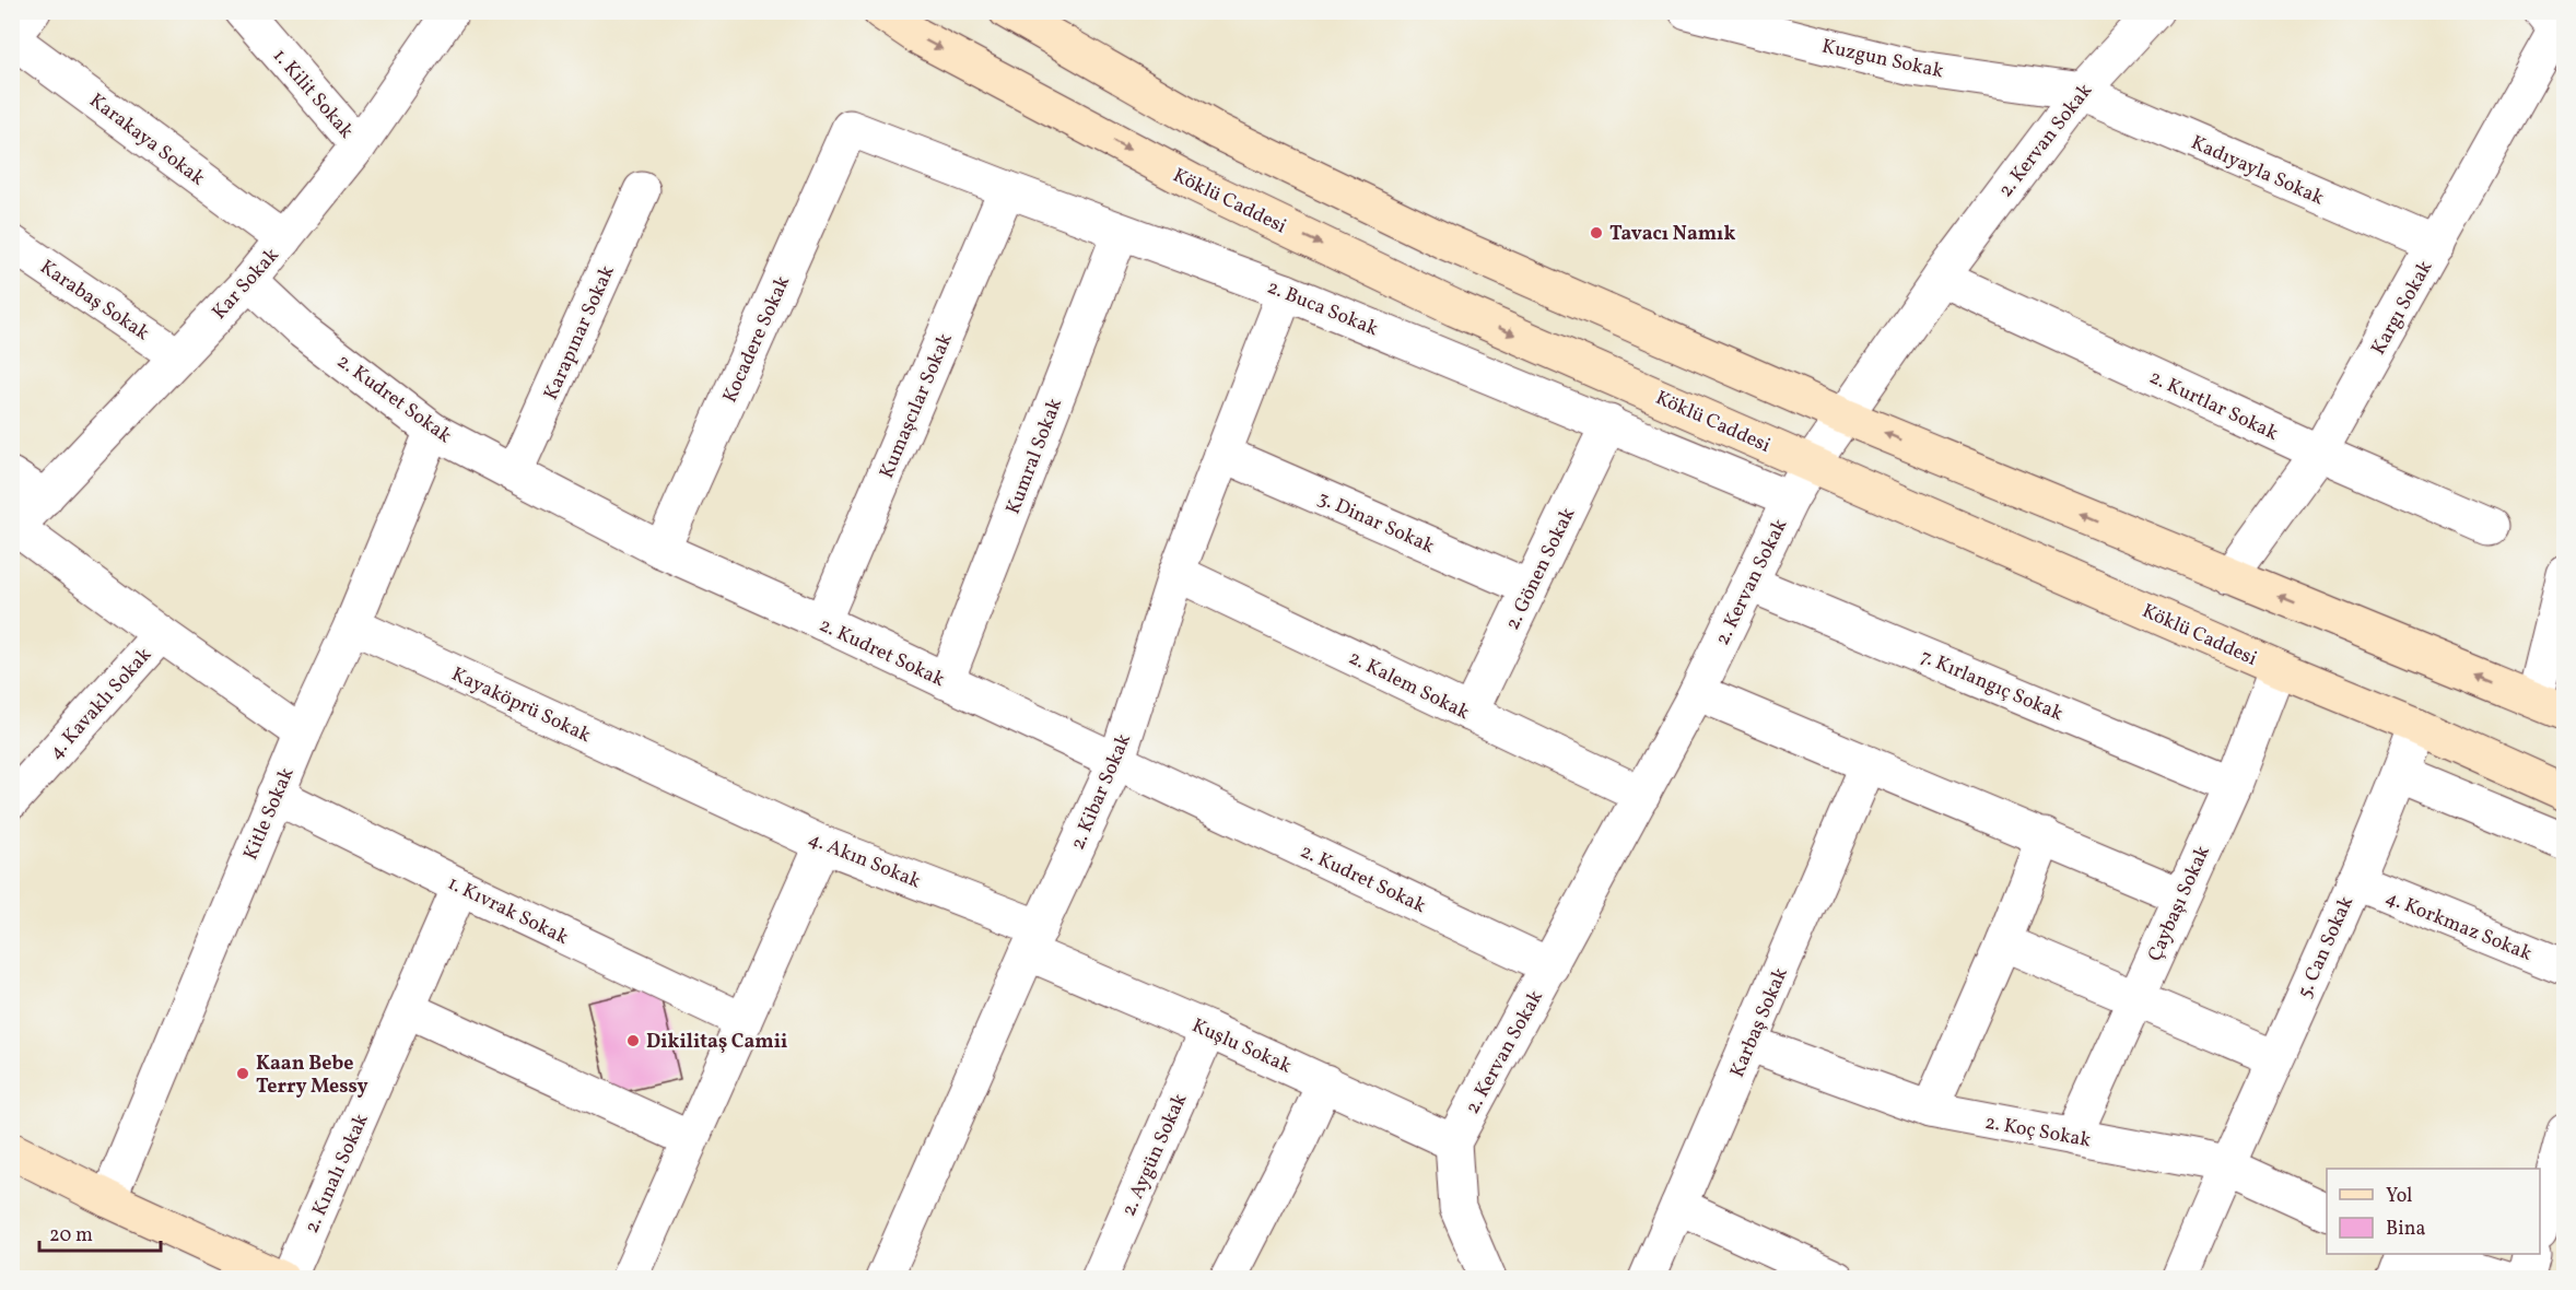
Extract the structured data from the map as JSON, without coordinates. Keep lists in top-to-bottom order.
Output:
{
  "streets": {
    "main road": ["Köklü Caddesi"],
    "street": [
      "Kuzgun Sokak",
      "1. Kilit Sokak",
      "Karakaya Sokak",
      "2. Kervan Sokak",
      "Kadıyayla Sokak",
      "Kar Sokak",
      "Karabaş Sokak",
      "2. Buca Sokak",
      "Kargı Sokak",
      "Karapınar Sokak",
      "Kocadere Sokak",
      "2. Kudret Sokak",
      "2. Kurtlar Sokak",
      "Kumaşcılar Sokak",
      "Kumral Sokak",
      "3. Dinar Sokak",
      "2. Gönen Sokak",
      "2. Kalem Sokak",
      "7. Kırlangıç Sokak",
      "4. Kavaklı Sokak",
      "Kayaköprü Sokak",
      "2. Kibar Sokak",
      "Kitle Sokak",
      "4. Akın Sokak",
      "Çaybaşı Sokak",
      "1. Kıvrak Sokak",
      "4. Korkmaz Sokak",
      "5. Can Sokak",
      "Karbaş Sokak",
      "Kuşlu Sokak",
      "2. Koç Sokak",
      "2. Aygün Sokak",
      "2. Kınalı Sokak"
    ]
  },
  "crossings": [
    ["Kuzgun Sokak", "2. Kervan Sokak"],
    ["Kuzgun Sokak", "Kadıyayla Sokak"],
    ["1. Kilit Sokak", "Kar Sokak"],
    ["Karakaya Sokak", "Kar Sokak"],
    ["2. Kervan Sokak", "Kadıyayla Sokak"],
    ["2. Kervan Sokak", "Köklü Caddesi"],
    ["2. Kervan Sokak", "2. Buca Sokak"],
    ["2. Kervan Sokak", "2. Kudret Sokak"],
    ["2. Kervan Sokak", "2. Kurtlar Sokak"],
    ["2. Kervan Sokak", "2. Kalem Sokak"],
    ["2. Kervan Sokak", "7. Kırlangıç Sokak"],
    ["2. Kervan Sokak", "Kuşlu Sokak"],
    ["Kadıyayla Sokak", "Kargı Sokak"],
    ["Köklü Caddesi", "Çaybaşı Sokak"],
    ["Köklü Caddesi", "5. Can Sokak"],
    ["Kar Sokak", "Karabaş Sokak"],
    ["Kar Sokak", "2. Kudret Sokak"],
    ["Kar Sokak", "4. Kavaklı Sokak"],
    ["2. Buca Sokak", "Kocadere Sokak"],
    ["2. Buca Sokak", "Kumaşcılar Sokak"],
    ["2. Buca Sokak", "Kumral Sokak"],
    ["2. Buca Sokak", "2. Gönen Sokak"],
    ["2. Buca Sokak", "2. Kibar Sokak"],
    ["Kargı Sokak", "2. Kurtlar Sokak"],
    ["Karapınar Sokak", "2. Kudret Sokak"],
    ["Kocadere Sokak", "2. Kudret Sokak"],
    ["2. Kudret Sokak", "Kumaşcılar Sokak"],
    ["2. Kudret Sokak", "Kumral Sokak"],
    ["2. Kudret Sokak", "2. Kibar Sokak"],
    ["2. Kudret Sokak", "Kitle Sokak"],
    ["3. Dinar Sokak", "2. Gönen Sokak"],
    ["3. Dinar Sokak", "2. Kibar Sokak"],
    ["2. Gönen Sokak", "2. Kalem Sokak"],
    ["2. Kalem Sokak", "2. Kibar Sokak"],
    ["7. Kırlangıç Sokak", "Çaybaşı Sokak"],
    ["4. Kavaklı Sokak", "Kitle Sokak"],
    ["Kayaköprü Sokak", "Kitle Sokak"],
    ["Kayaköprü Sokak", "4. Akın Sokak"],
    ["2. Kibar Sokak", "4. Akın Sokak"],
    ["2. Kibar Sokak", "Kuşlu Sokak"],
    ["Kitle Sokak", "1. Kıvrak Sokak"],
    ["4. Akın Sokak", "Kuşlu Sokak"],
    ["Çaybaşı Sokak", "2. Koç Sokak"],
    ["1. Kıvrak Sokak", "2. Kınalı Sokak"],
    ["4. Korkmaz Sokak", "5. Can Sokak"],
    ["5. Can Sokak", "2. Koç Sokak"],
    ["Karbaş Sokak", "2. Koç Sokak"],
    ["Kuşlu Sokak", "2. Aygün Sokak"]
  ],
  "places": ["Tavacı Namık", "Dikilitaş Camii", "Kaan Bebe Terry Messy"],
  "legend": ["Yol", "Bina"],
  "scale_bar": "20 m"
}
